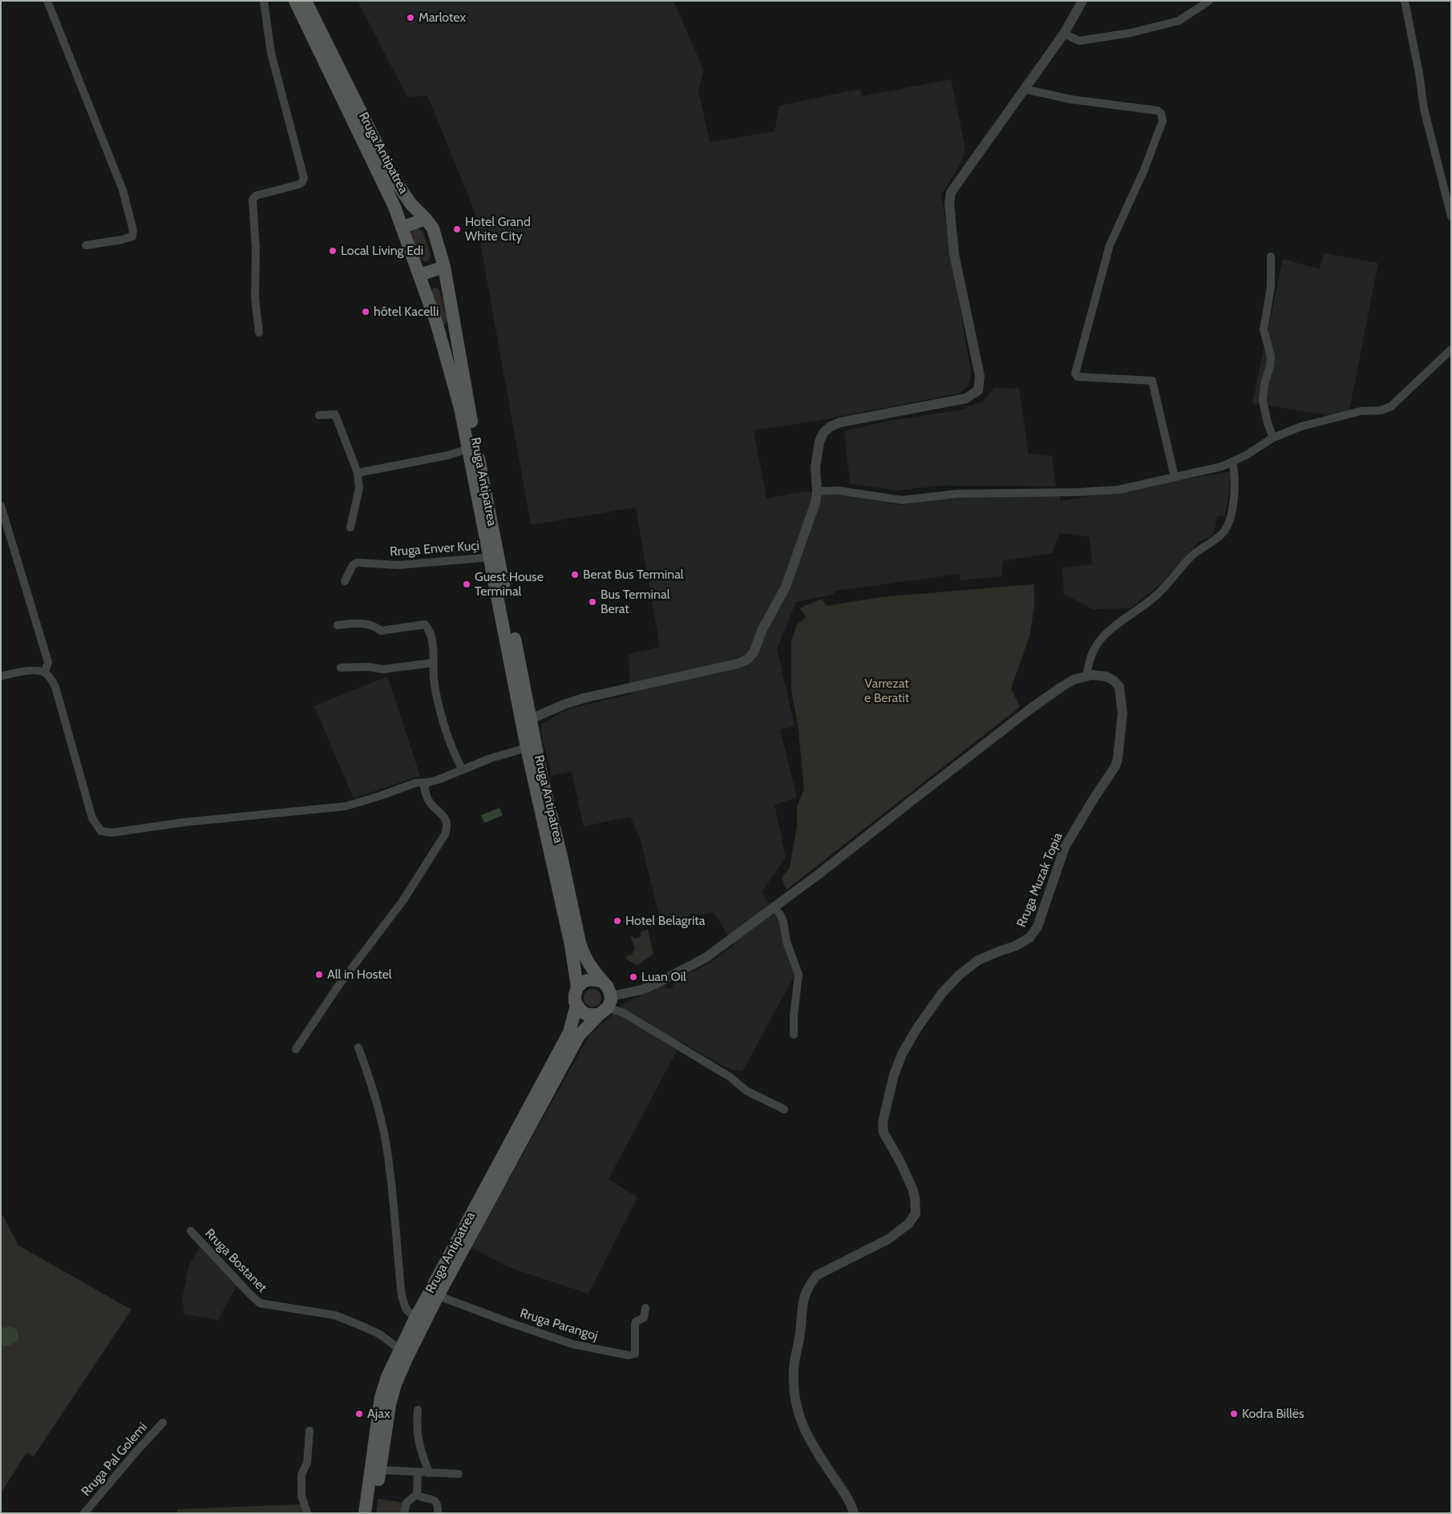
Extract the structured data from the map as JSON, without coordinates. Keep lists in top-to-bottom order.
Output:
{
  "streets": {
    "main road": ["Rruga Antipatrea"],
    "street": [
      "Rruga Enver Kuçi",
      "Rruga Muzak Topia",
      "Rruga Bostanet",
      "Rruga Parangoj",
      "Rruga Pal Golemi"
    ]
  },
  "crossings": [
    ["Rruga Antipatrea", "Rruga Enver Kuçi"],
    ["Rruga Antipatrea", "Rruga Muzak Topia"],
    ["Rruga Antipatrea", "Rruga Bostanet"],
    ["Rruga Antipatrea", "Rruga Parangoj"]
  ],
  "parks": ["Varrezat e Beratit"],
  "places": [
    "Marlotex",
    "Hotel Grand White City",
    "Local Living Edi",
    "hôtel Kacelli",
    "Berat Bus Terminal",
    "Guest House Terminal",
    "Bus Terminal Berat",
    "Hotel Belagrita",
    "All in Hostel",
    "Luan Oil",
    "Ajax",
    "Kodra Billës"
  ]
}
